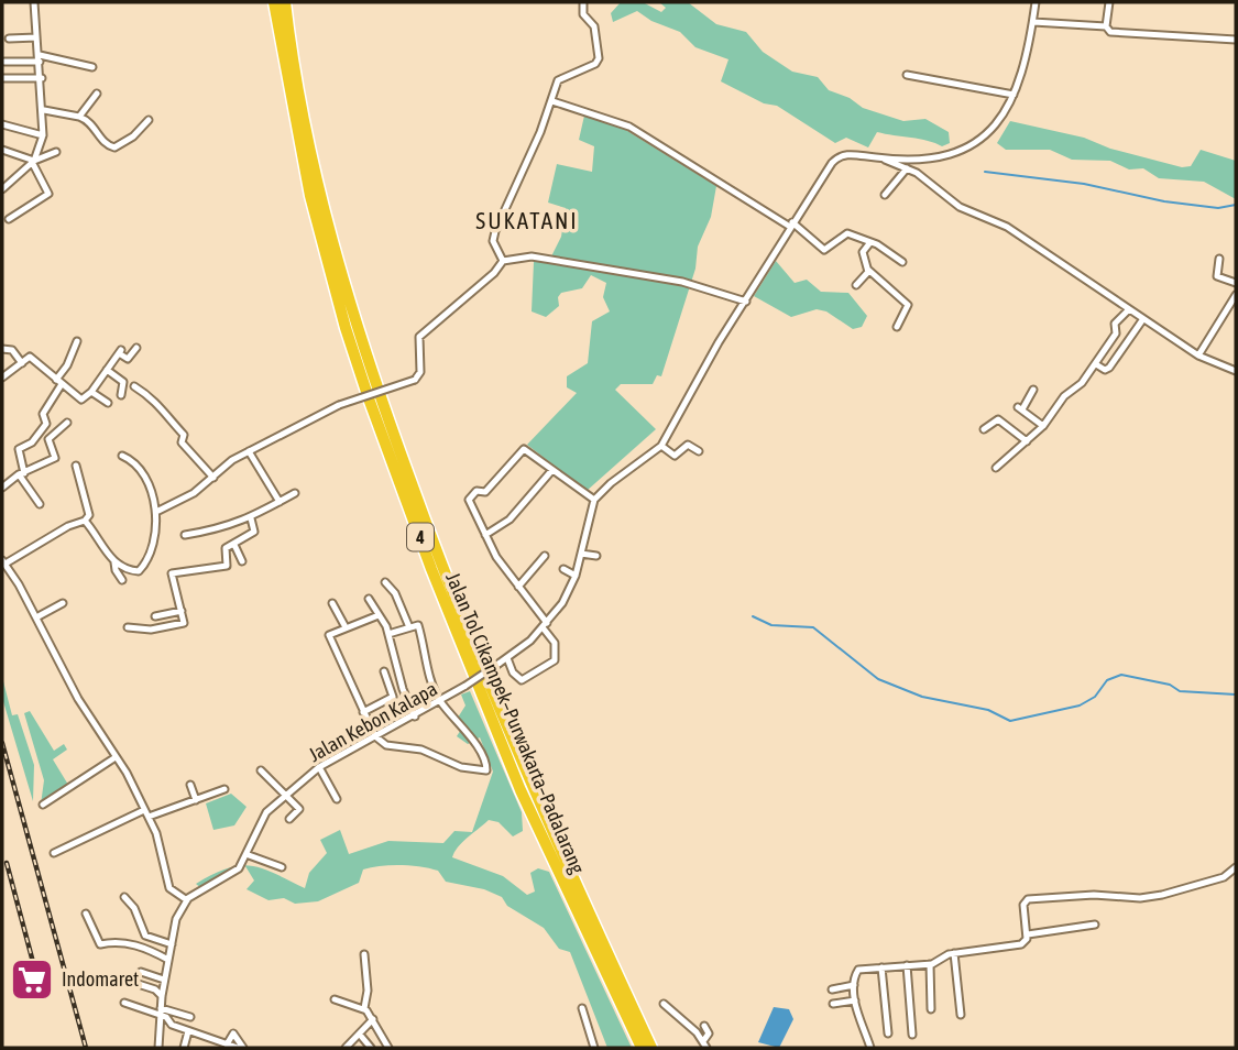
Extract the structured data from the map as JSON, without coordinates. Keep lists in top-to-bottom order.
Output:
{
  "streets": {
    "highway": ["4", "Jalan Tol Cikampek–Purwakarta–Padalarang"],
    "street": ["Jalan Kebon Kalapa"]
  },
  "districts": ["SUKATANI"],
  "places": {
    "supermarket": ["Indomaret"]
  }
}
